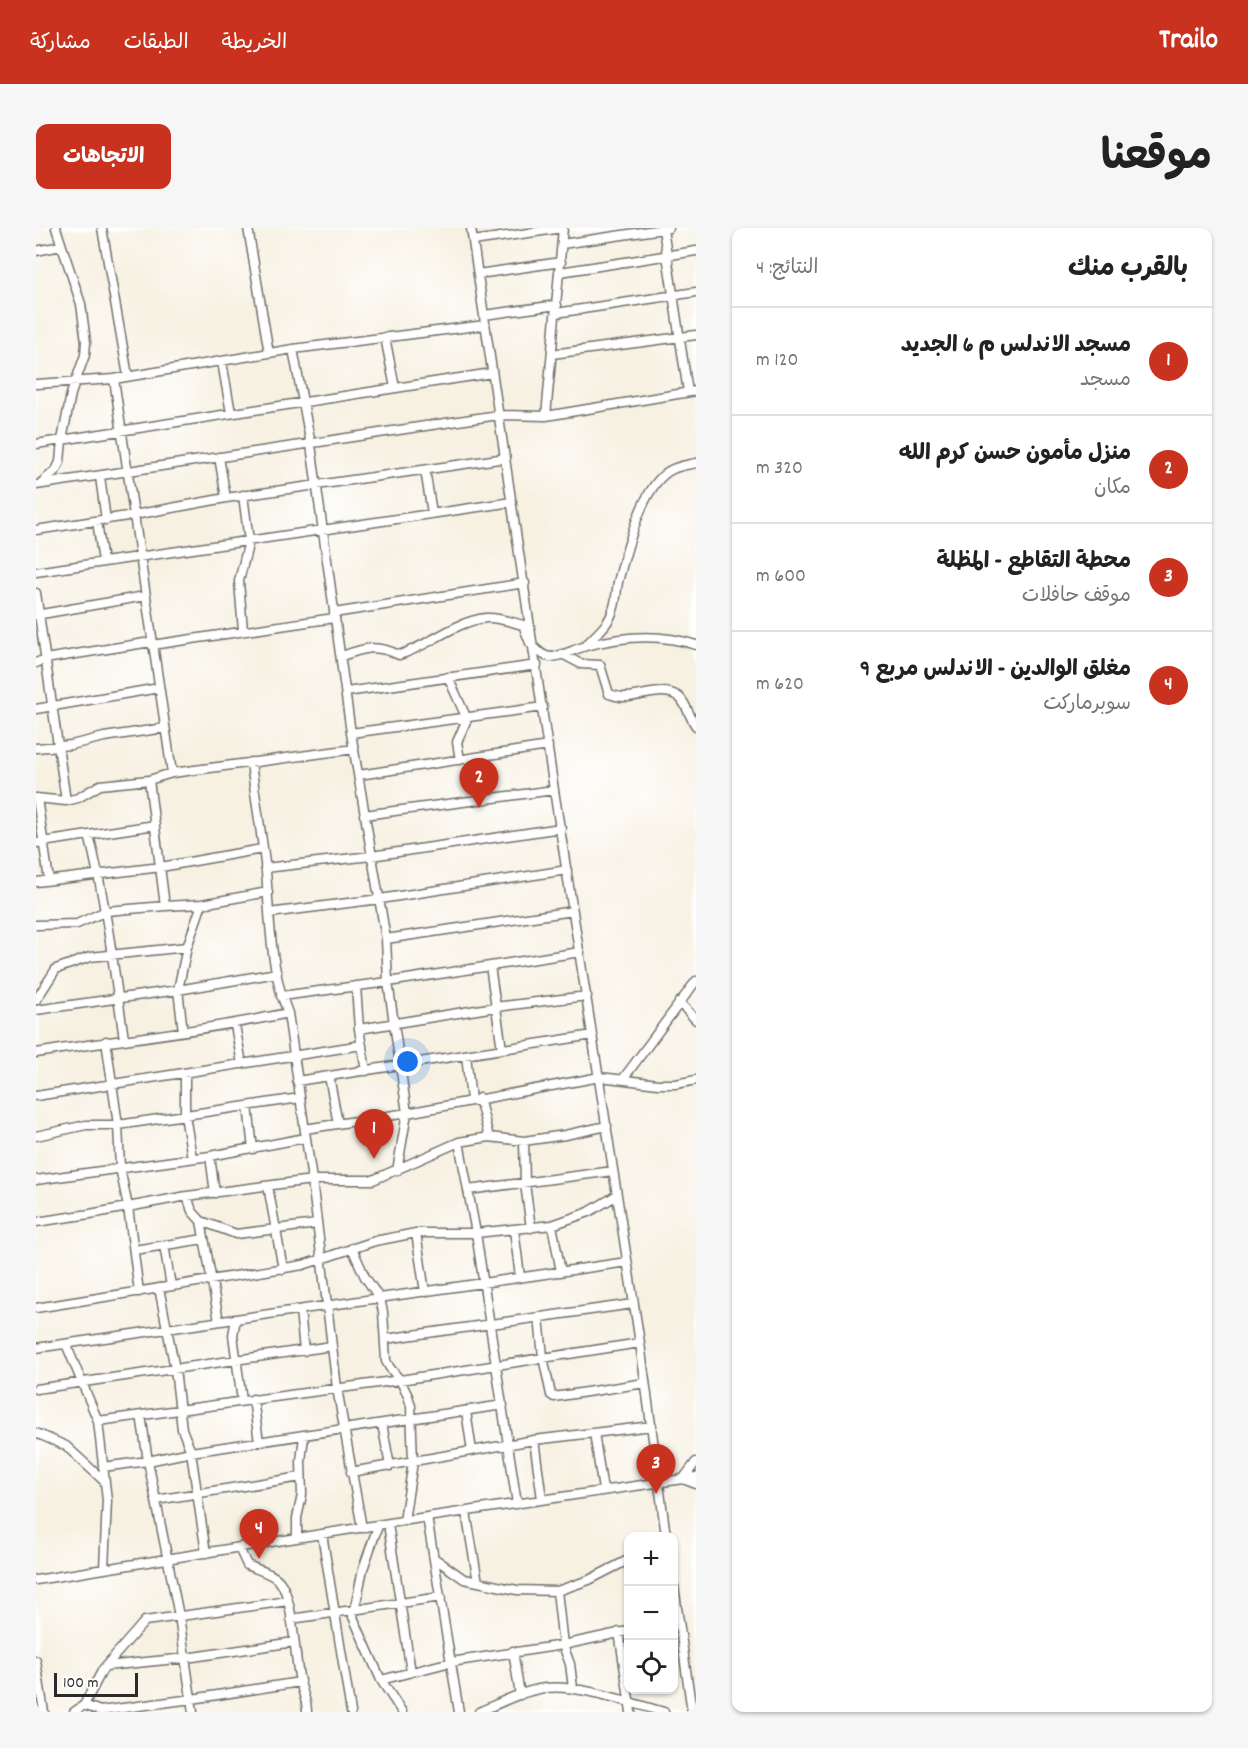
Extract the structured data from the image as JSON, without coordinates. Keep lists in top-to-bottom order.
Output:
{
  "scale_bar": "100 m",
  "page": {
    "header": "Trailo",
    "nav": ["الخريطة", "الطبقات", "مشاركة"],
    "title": "موقعنا",
    "buttons": "الاتجاهات",
    "heading": ["بالقرب منك", "النتائج: 4"],
    "list": [
      {
        "mark": "1",
        "name": "مسجد الاندلس م 6 الجديد",
        "note": "مسجد",
        "value": "120 m"
      },
      {
        "mark": "2",
        "name": "منزل مأمون حسن كرم الله",
        "note": "مكان",
        "value": "320 m"
      },
      {
        "mark": "3",
        "name": "محطة التقاطع - المظلة",
        "note": "موقف حافلات",
        "value": "600 m"
      },
      {
        "mark": "4",
        "name": "مغلق الوالدين - الاندلس مربع 9",
        "note": "سوبرماركت",
        "value": "620 m"
      }
    ],
    "pins": [
      "2",
      "1",
      "3",
      "4"
    ],
    "map_buttons": ["+", "−"],
    "scale": "100 m"
  }
}
